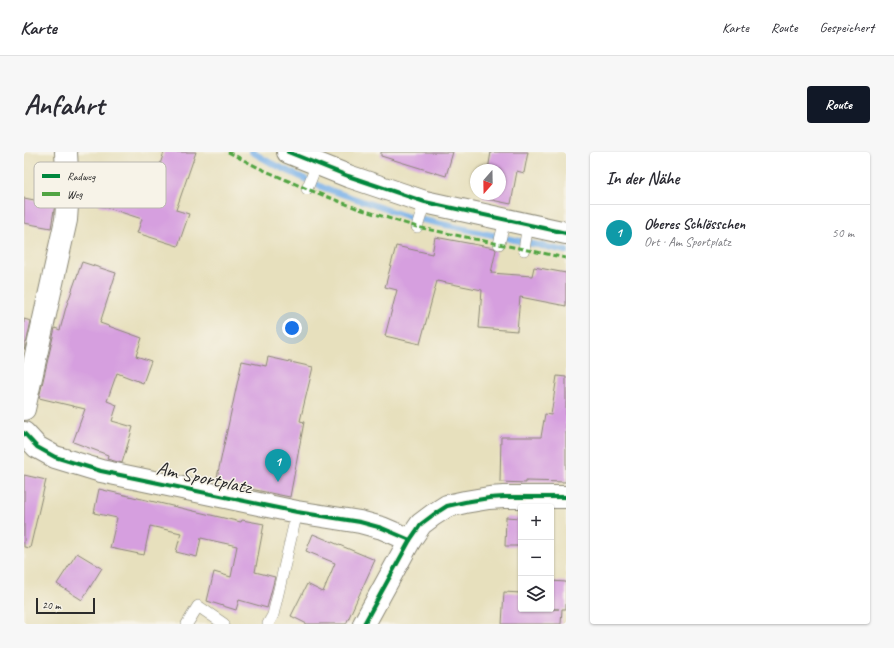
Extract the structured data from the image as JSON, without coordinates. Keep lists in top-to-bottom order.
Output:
{
  "streets": {
    "street": ["Am Sportplatz"]
  },
  "legend": ["Radweg", "Weg"],
  "scale_bar": "20 m",
  "north": "bottom",
  "page": {
    "header": "Karte",
    "nav": ["Karte", "Route", "Gespeichert"],
    "buttons": "Route",
    "title": "Anfahrt",
    "heading": "In der Nähe",
    "list": [
      {
        "mark": "1",
        "name": "Oberes Schlösschen",
        "note": "Ort · Am Sportplatz",
        "value": "50 m"
      }
    ],
    "pins": "1",
    "map_buttons": ["+", "−"],
    "scale": "20 m"
  }
}
